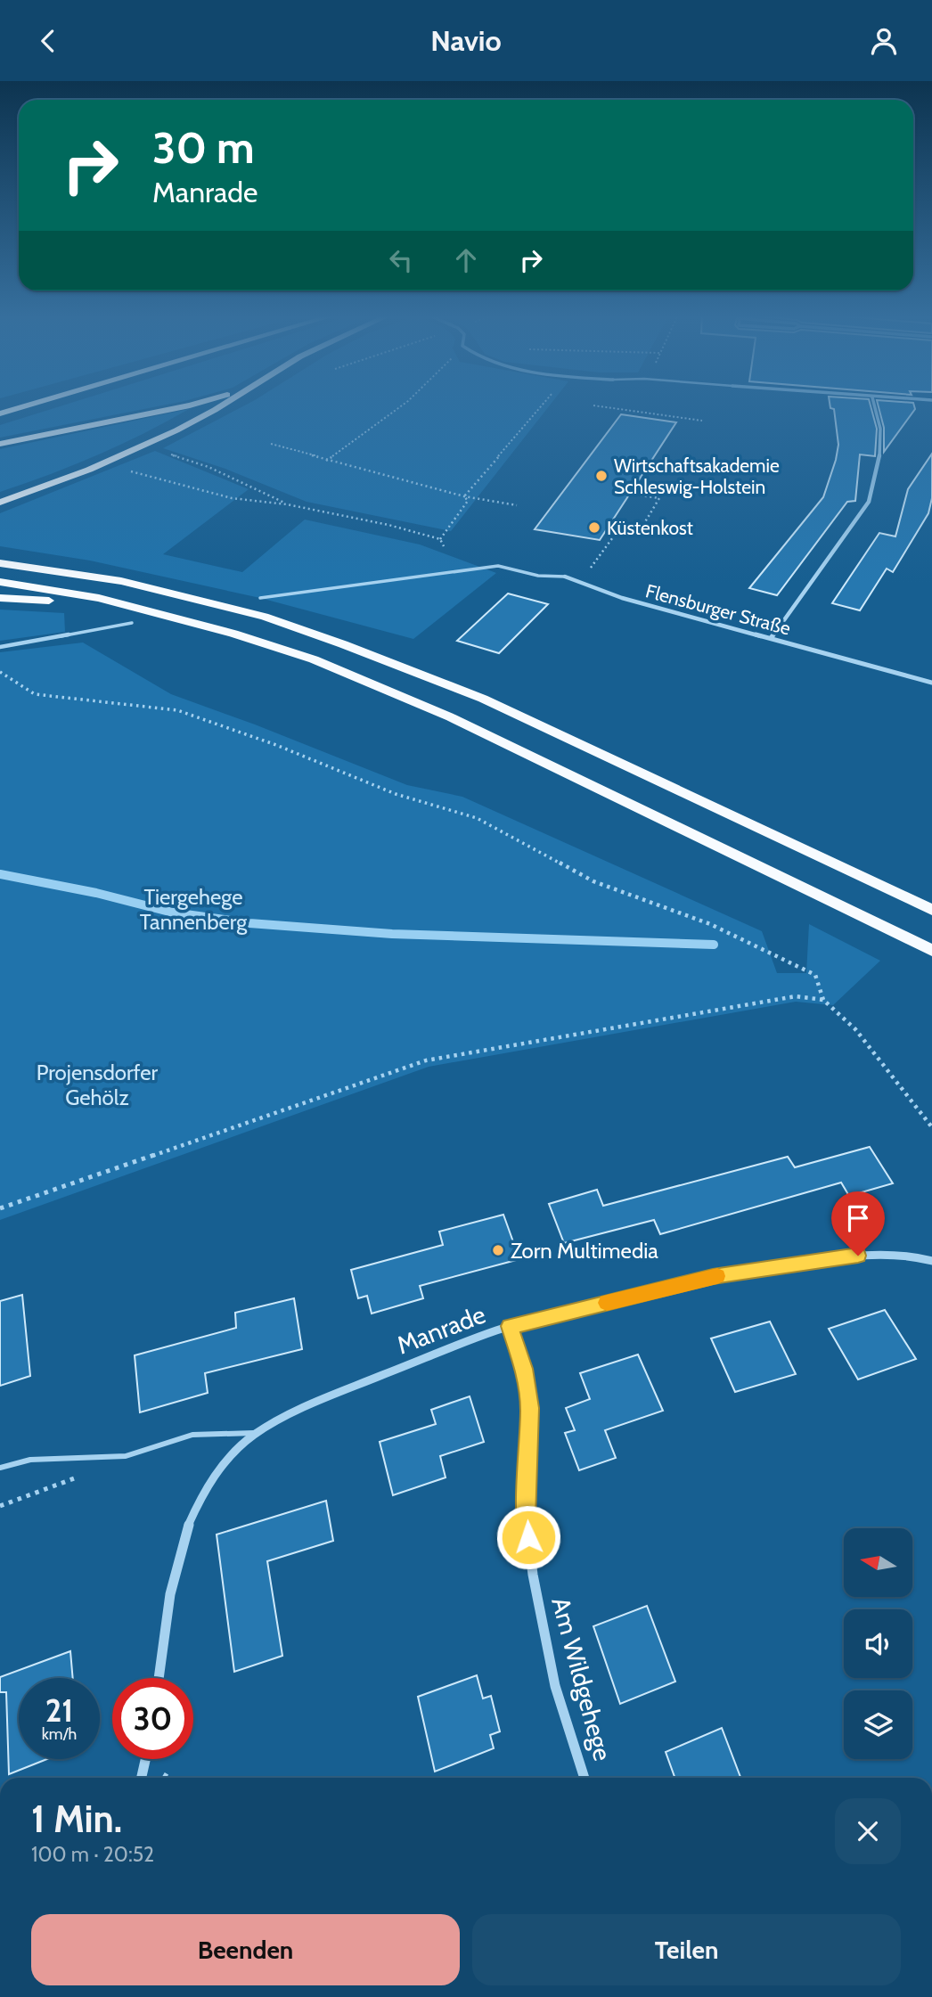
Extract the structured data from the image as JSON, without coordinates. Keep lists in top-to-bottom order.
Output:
{
  "streets": {
    "street": ["Flensburger Straße", "Manrade", "Am Wildgehege"]
  },
  "crossings": [
    ["Manrade", "Am Wildgehege"]
  ],
  "parks": ["Tiergehege Tannenberg", "Projensdorfer Gehölz"],
  "places": ["Wirtschaftsakademie Schleswig-Holstein", "Küstenkost", "Zorn Multimedia"],
  "north": "left",
  "page": {
    "header": "Navio",
    "turn": ["30 m", "Manrade"],
    "speed": "21 km/h",
    "limit": "30",
    "heading": ["1 Min.", "100 m · 20:52"],
    "buttons": ["Beenden", "Teilen"]
  }
}
